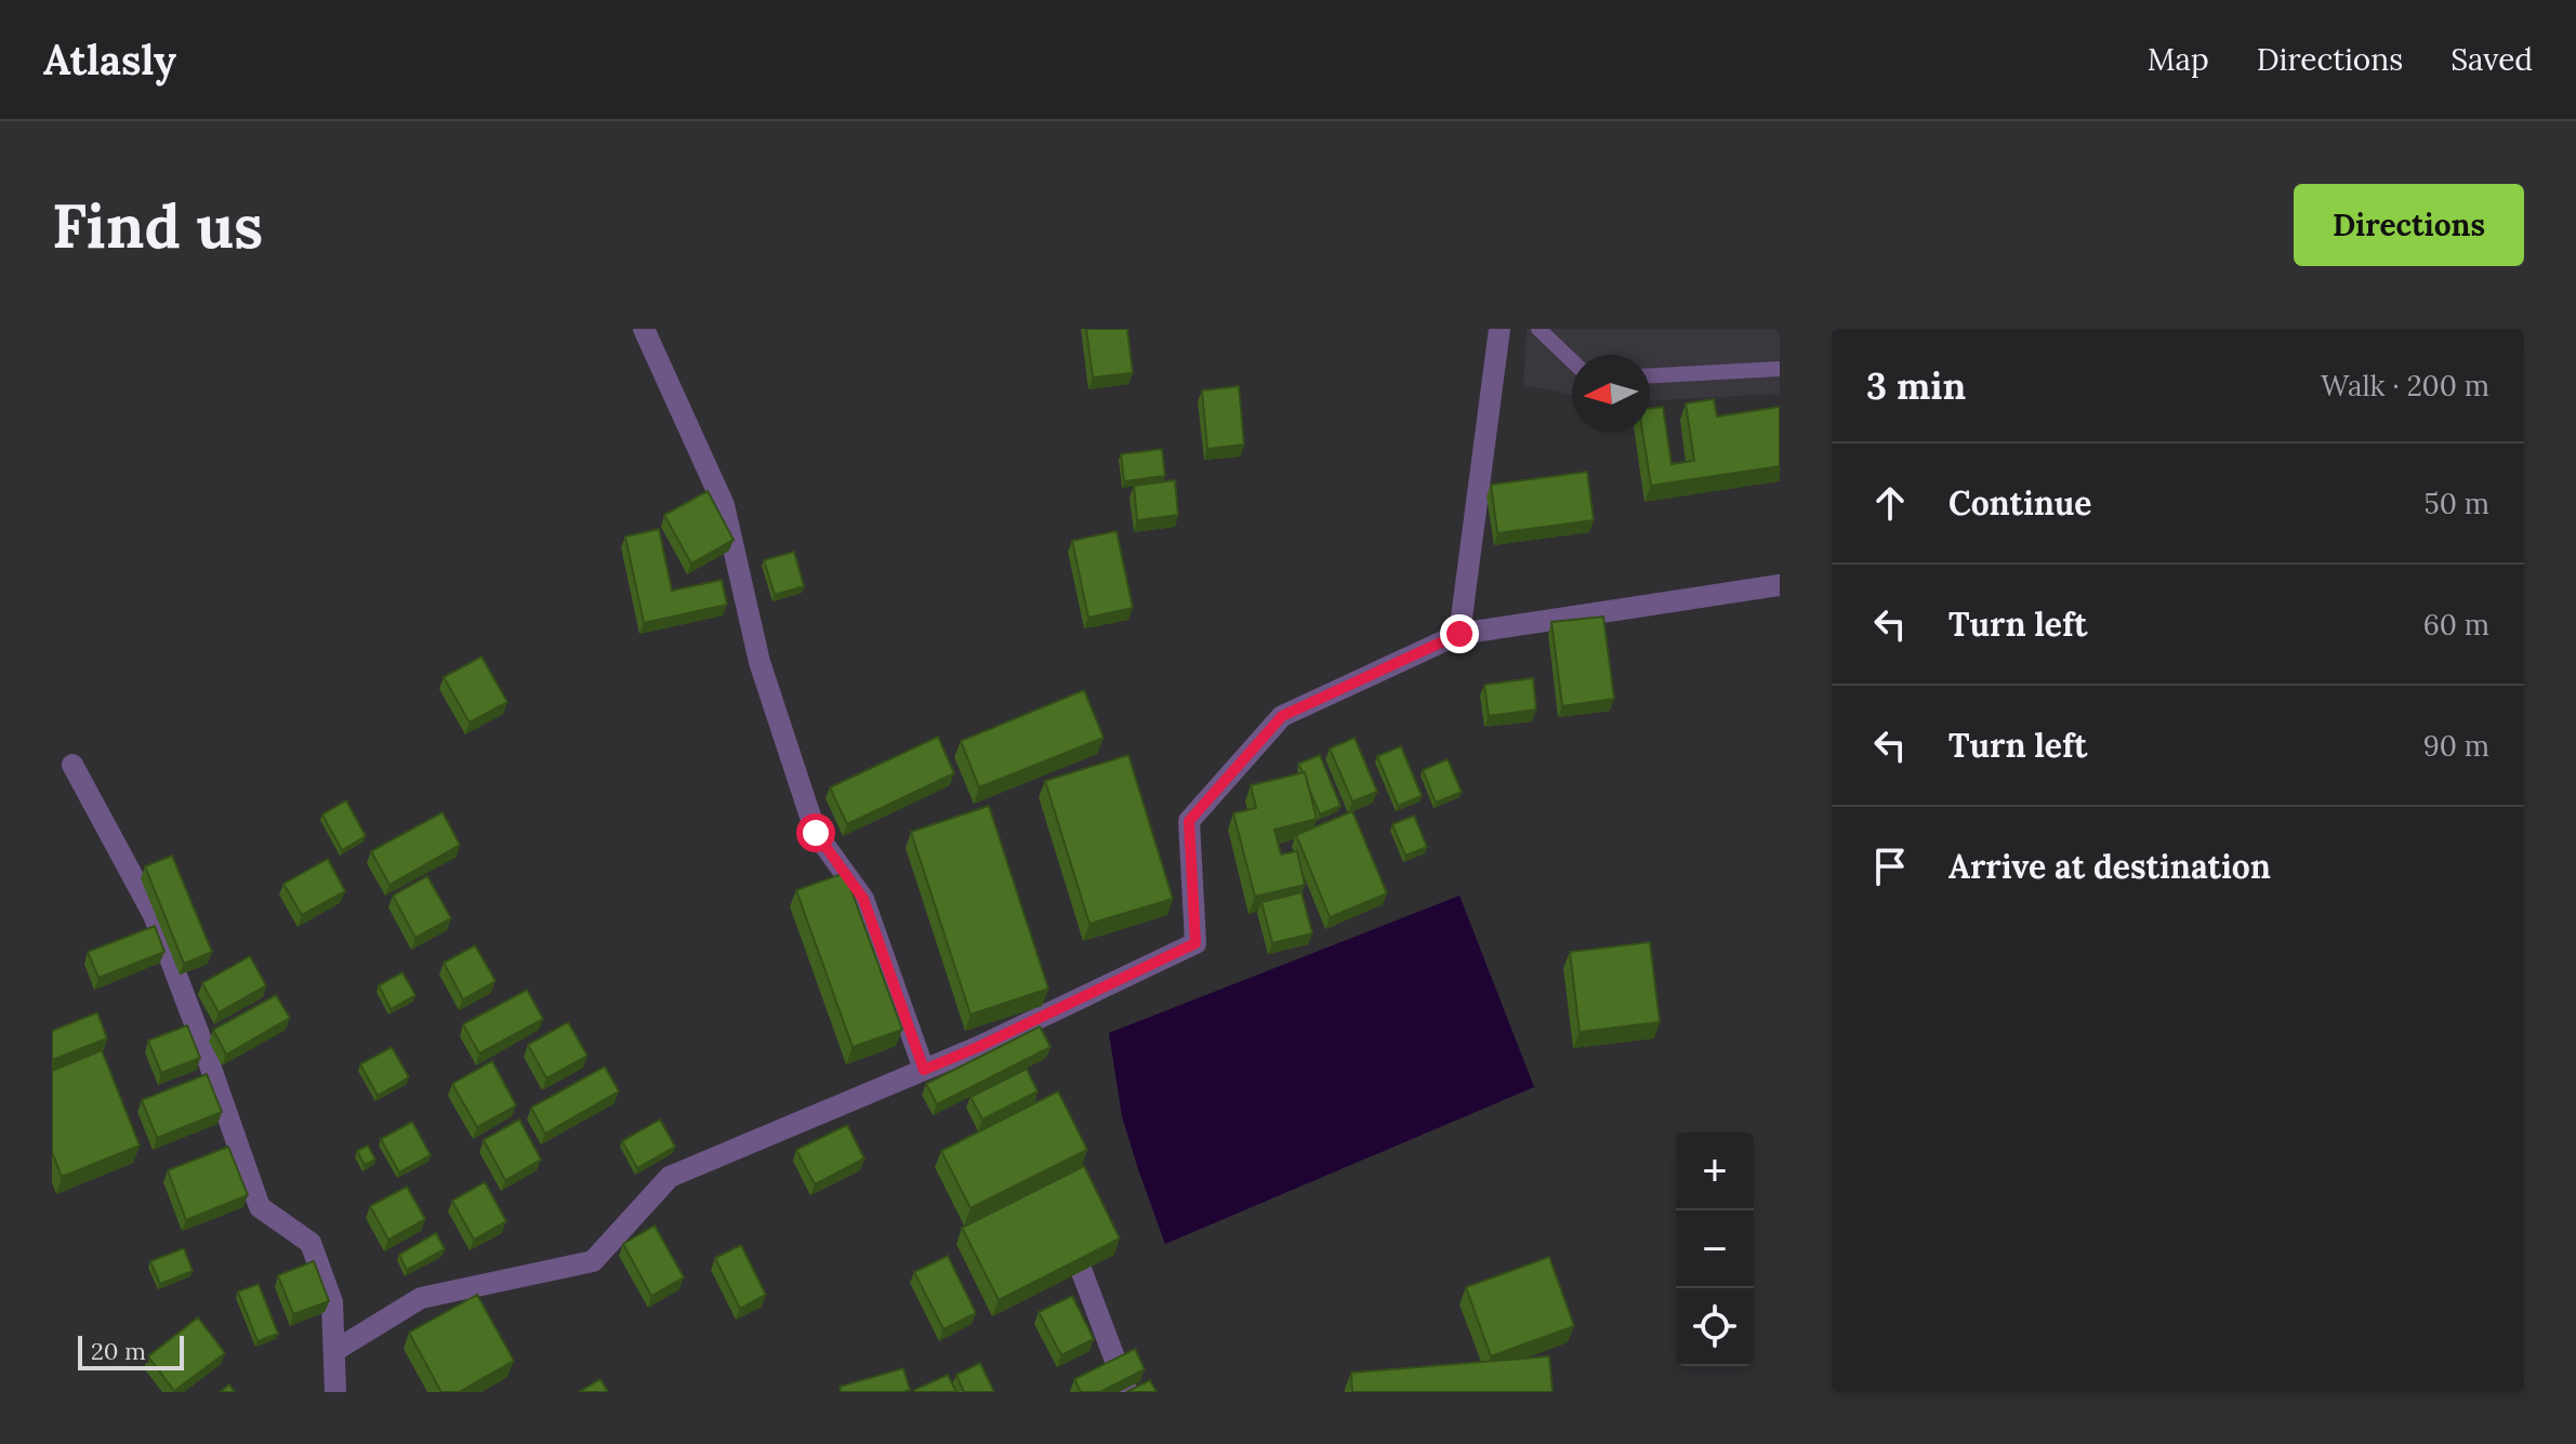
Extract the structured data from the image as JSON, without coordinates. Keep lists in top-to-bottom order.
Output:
{
  "scale_bar": "20 m",
  "north": "left",
  "page": {
    "header": "Atlasly",
    "nav": ["Map", "Directions", "Saved"],
    "buttons": "Directions",
    "title": "Find us",
    "heading": ["3 min", "Walk · 200 m"],
    "list": [
      ["Continue", "50 m"],
      ["Turn left", "60 m"],
      ["Turn left", "90 m"],
      "Arrive at destination"
    ],
    "map_buttons": ["+", "−"],
    "scale": "20 m"
  }
}
